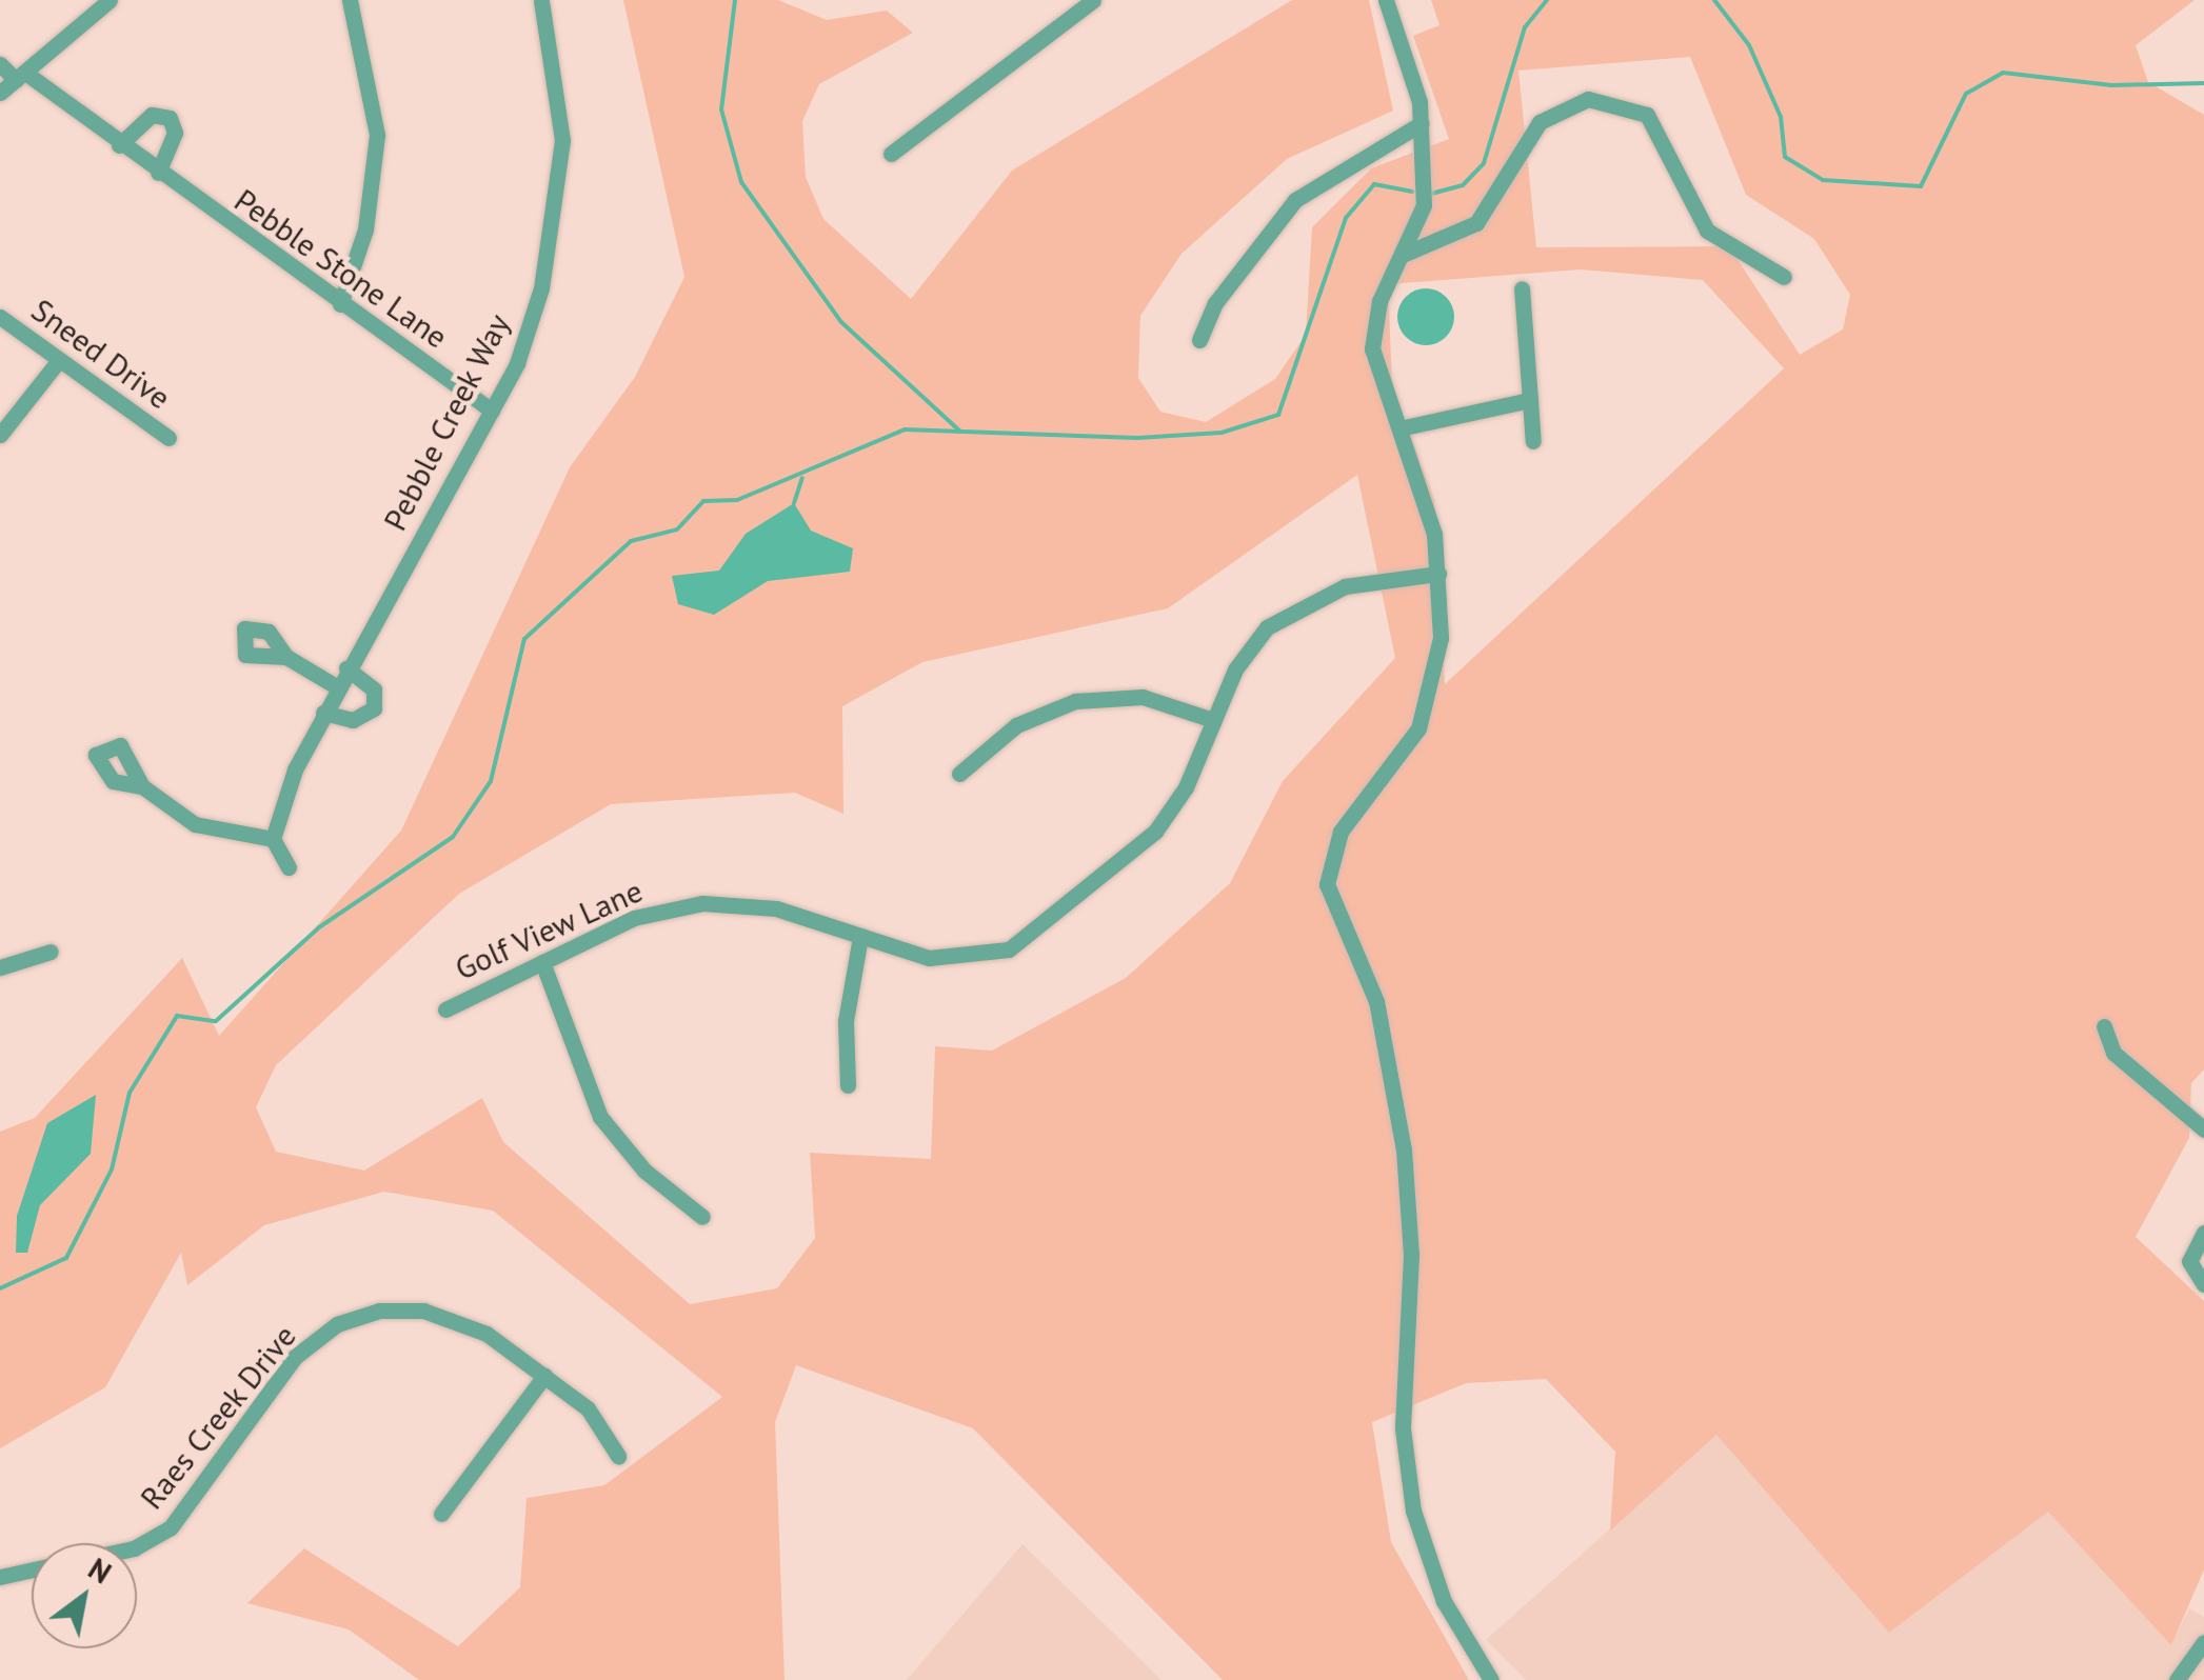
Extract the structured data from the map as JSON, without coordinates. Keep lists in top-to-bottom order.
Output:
{
  "streets": {
    "street": [
      "Pebble Stone Lane",
      "Sneed Drive",
      "Pebble Creek Way",
      "Golf View Lane",
      "Raes Creek Drive"
    ]
  },
  "crossings": [
    ["Pebble Stone Lane", "Pebble Creek Way"]
  ],
  "north": "top right"
}
